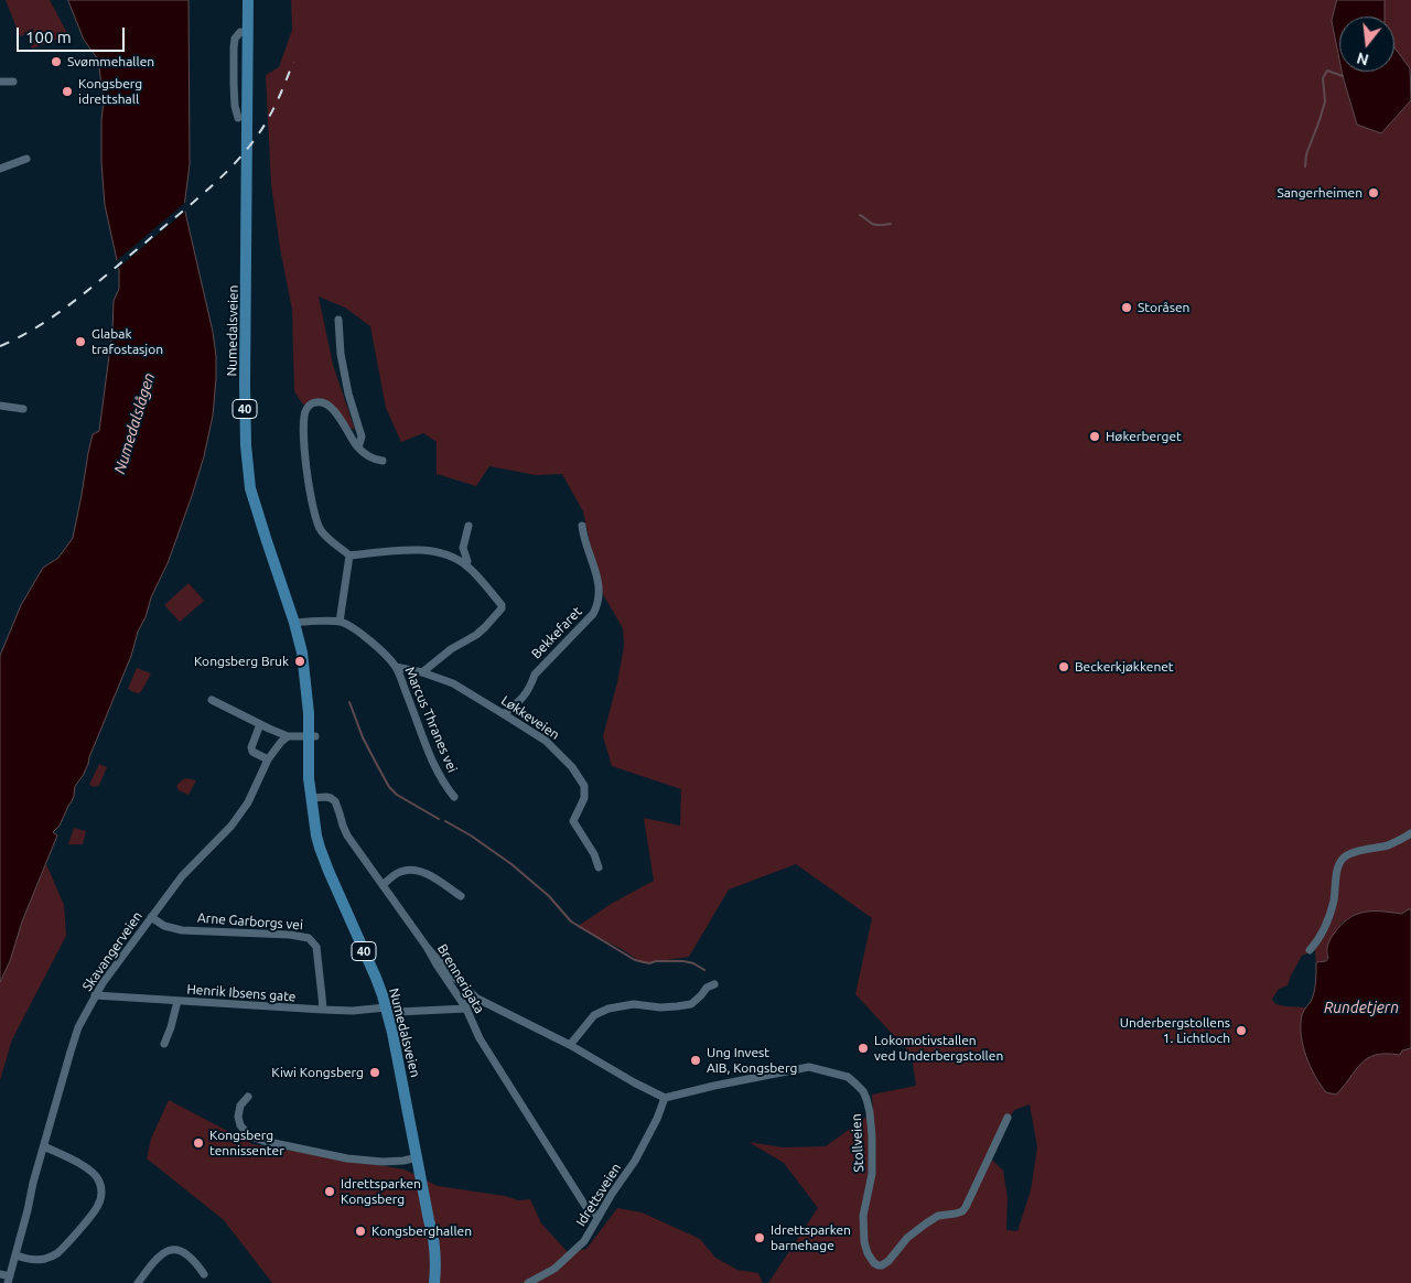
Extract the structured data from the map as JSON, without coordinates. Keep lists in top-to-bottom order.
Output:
{
  "streets": {
    "main road": ["Numedalsveien", "40"],
    "street": [
      "Bekkefaret",
      "Løkkeveien",
      "Marcus Thranes vei",
      "Arne Garborgs vei",
      "Skavangerveien",
      "Brennerigata",
      "Henrik Ibsens gate",
      "Stollveien",
      "Idrettsveien"
    ]
  },
  "crossings": [
    ["Numedalsveien", "Brennerigata"],
    ["Numedalsveien", "Henrik Ibsens gate"],
    ["Bekkefaret", "Løkkeveien"],
    ["Løkkeveien", "Marcus Thranes vei"],
    ["Arne Garborgs vei", "Skavangerveien"],
    ["Arne Garborgs vei", "Henrik Ibsens gate"],
    ["Skavangerveien", "Henrik Ibsens gate"],
    ["Brennerigata", "Idrettsveien"],
    ["Stollveien", "Idrettsveien"]
  ],
  "water": ["Numedalslågen", "Rundetjern"],
  "places": [
    "Svømmehallen",
    "Kongsberg idrettshall",
    "Sangerheimen",
    "Storåsen",
    "Glabak trafostasjon",
    "Høkerberget",
    "Kongsberg Bruk",
    "Beckerkjøkkenet",
    "Underbergstollens 1. Lichtloch",
    "Lokomotivstallen ved Underbergstollen",
    "Ung Invest AIB, Kongsberg",
    "Kiwi Kongsberg",
    "Kongsberg tennissenter",
    "Idrettsparken Kongsberg",
    "Kongsberghallen",
    "Idrettsparken barnehage"
  ],
  "scale_bar": "100 m",
  "north": "bottom"
}
